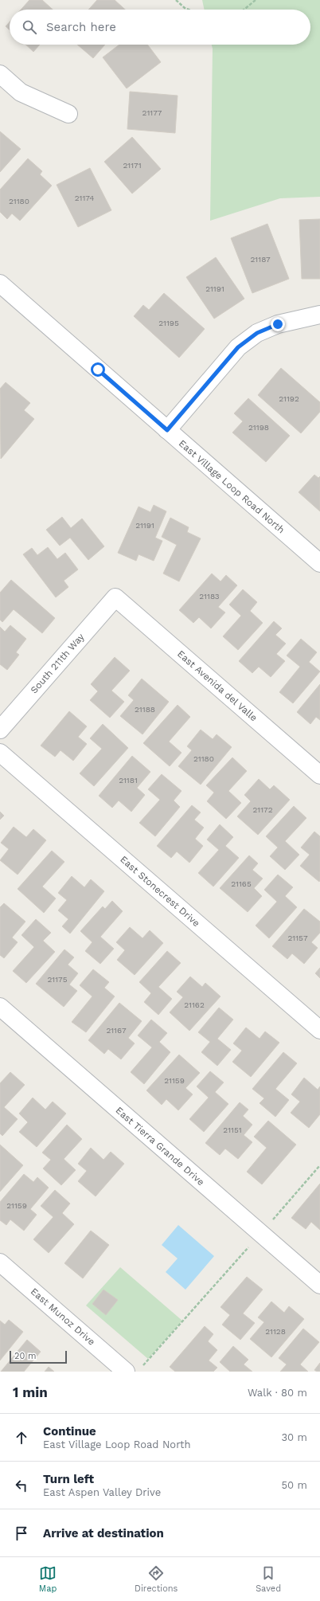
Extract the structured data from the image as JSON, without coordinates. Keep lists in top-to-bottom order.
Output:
{
  "streets": {
    "street": [
      "East Village Loop Road North",
      "South 211th Way",
      "East Avenida del Valle",
      "East Stonecrest Drive",
      "East Tierra Grande Drive",
      "East Munoz Drive"
    ]
  },
  "crossings": [
    ["South 211th Way", "East Avenida del Valle"]
  ],
  "house_numbers": [
    "21177",
    "21171",
    "21174",
    "21180",
    "21187",
    "21191",
    "21195",
    "21192",
    "21198",
    "21191",
    "21183",
    "21188",
    "21180",
    "21181",
    "21172",
    "21165",
    "21157",
    "21175",
    "21162",
    "21167",
    "21159",
    "21151",
    "21159",
    "21128"
  ],
  "scale_bar": "20 m",
  "page": {
    "search": "Search here",
    "scale": "20 m",
    "heading": ["1 min", "Walk · 80 m"],
    "list": [
      ["Continue", "East Village Loop Road North", "30 m"],
      ["Turn left", "East Aspen Valley Drive", "50 m"],
      "Arrive at destination"
    ],
    "nav": ["Map", "Directions", "Saved"]
  }
}
